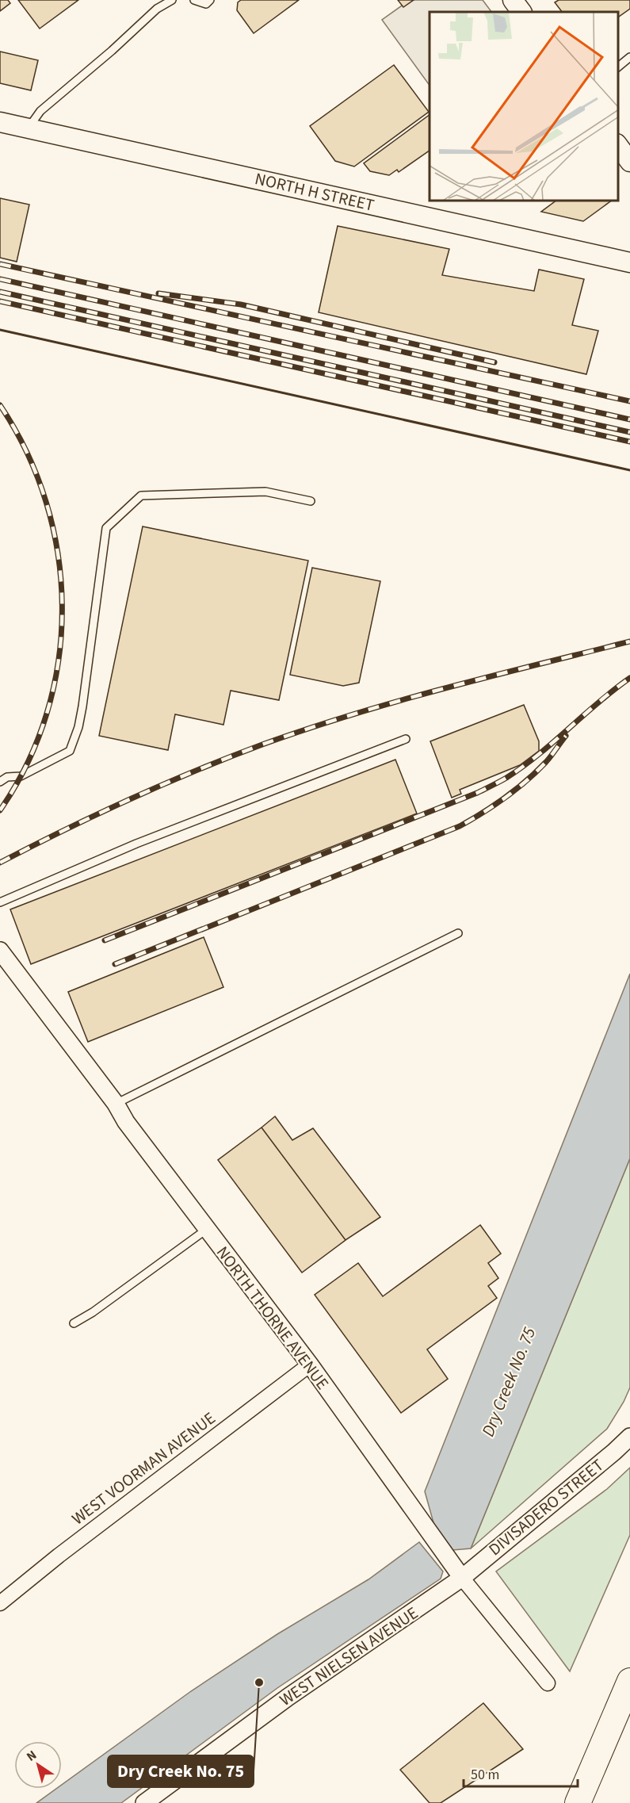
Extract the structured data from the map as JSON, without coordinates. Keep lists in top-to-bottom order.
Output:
{
  "streets": {
    "main road": ["NORTH H STREET"],
    "street": [
      "NORTH THORNE AVENUE",
      "WEST VOORMAN AVENUE",
      "DIVISADERO STREET",
      "WEST NIELSEN AVENUE"
    ]
  },
  "crossings": [
    ["NORTH THORNE AVENUE", "WEST VOORMAN AVENUE"],
    ["NORTH THORNE AVENUE", "DIVISADERO STREET"],
    ["NORTH THORNE AVENUE", "WEST NIELSEN AVENUE"],
    ["DIVISADERO STREET", "WEST NIELSEN AVENUE"]
  ],
  "water": ["Dry Creek No. 75"],
  "places": ["Dry Creek No. 75"],
  "scale_bar": "50 m",
  "north": "top left"
}
